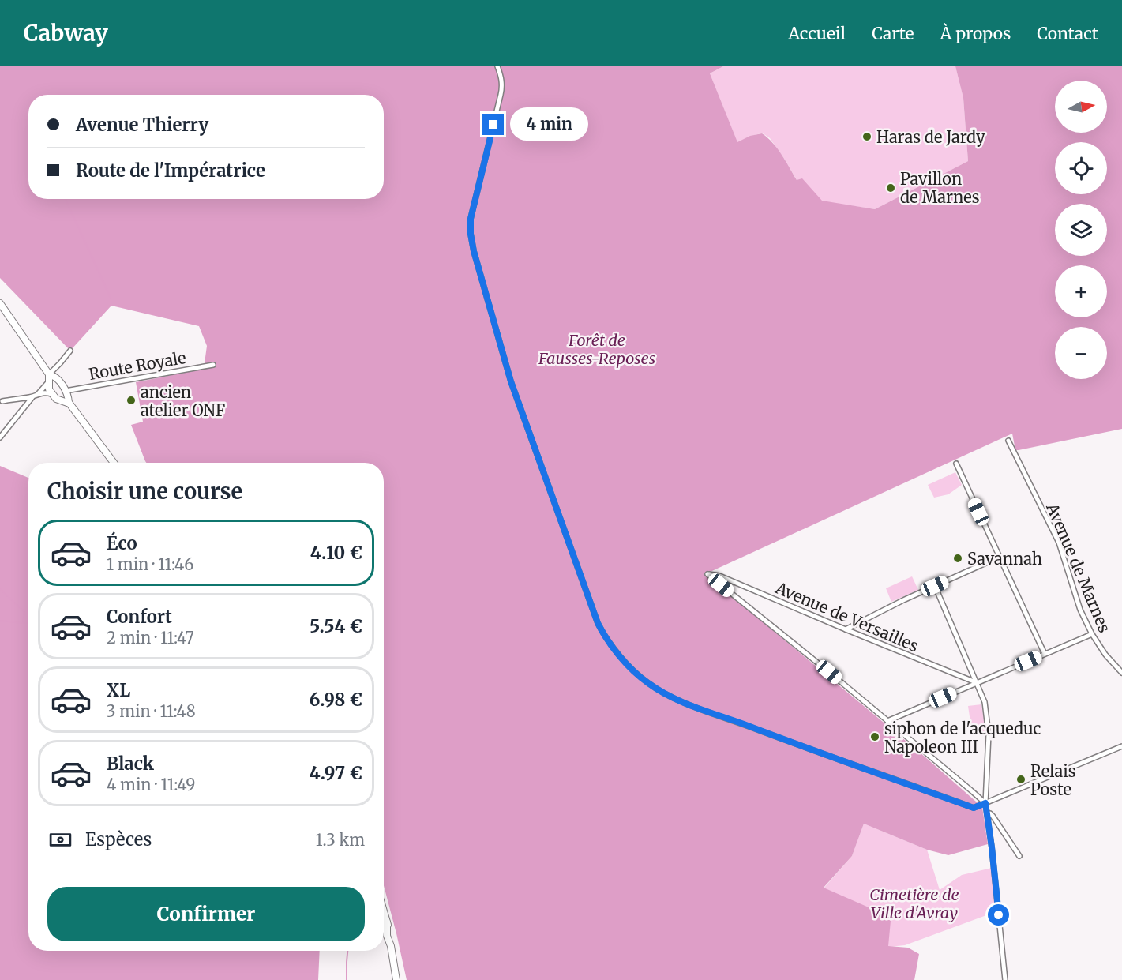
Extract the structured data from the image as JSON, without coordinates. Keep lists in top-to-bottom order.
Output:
{
  "streets": {
    "street": ["Route Royale", "Avenue de Marnes", "Avenue de Versailles"]
  },
  "parks": ["Forêt de Fausses-Reposes", "Cimetière de Ville d'Avray"],
  "places": [
    "Haras de Jardy",
    "Pavillon de Marnes",
    "ancien atelier ONF",
    "Savannah",
    "siphon de l'acqueduc Napoleon III",
    "Relais Poste"
  ],
  "north": "right",
  "page": {
    "header": "Cabway",
    "nav": [
      "Accueil",
      "Carte",
      "À propos",
      "Contact"
    ],
    "map_buttons": ["+", "−"],
    "banner": ["Avenue Thierry", "Route de l'Impératrice"],
    "bubble": "4 min",
    "heading": "Choisir une course",
    "list": [
      {
        "name": "Éco",
        "note": "1 min · 11:46",
        "value": "4.10 €"
      },
      {
        "name": "Confort",
        "note": "2 min · 11:47",
        "value": "5.54 €"
      },
      {
        "name": "XL",
        "note": "3 min · 11:48",
        "value": "6.98 €"
      },
      {
        "name": "Black",
        "note": "4 min · 11:49",
        "value": "4.97 €"
      }
    ],
    "pay": ["Espèces", "1.3 km"],
    "buttons": "Confirmer"
  }
}
